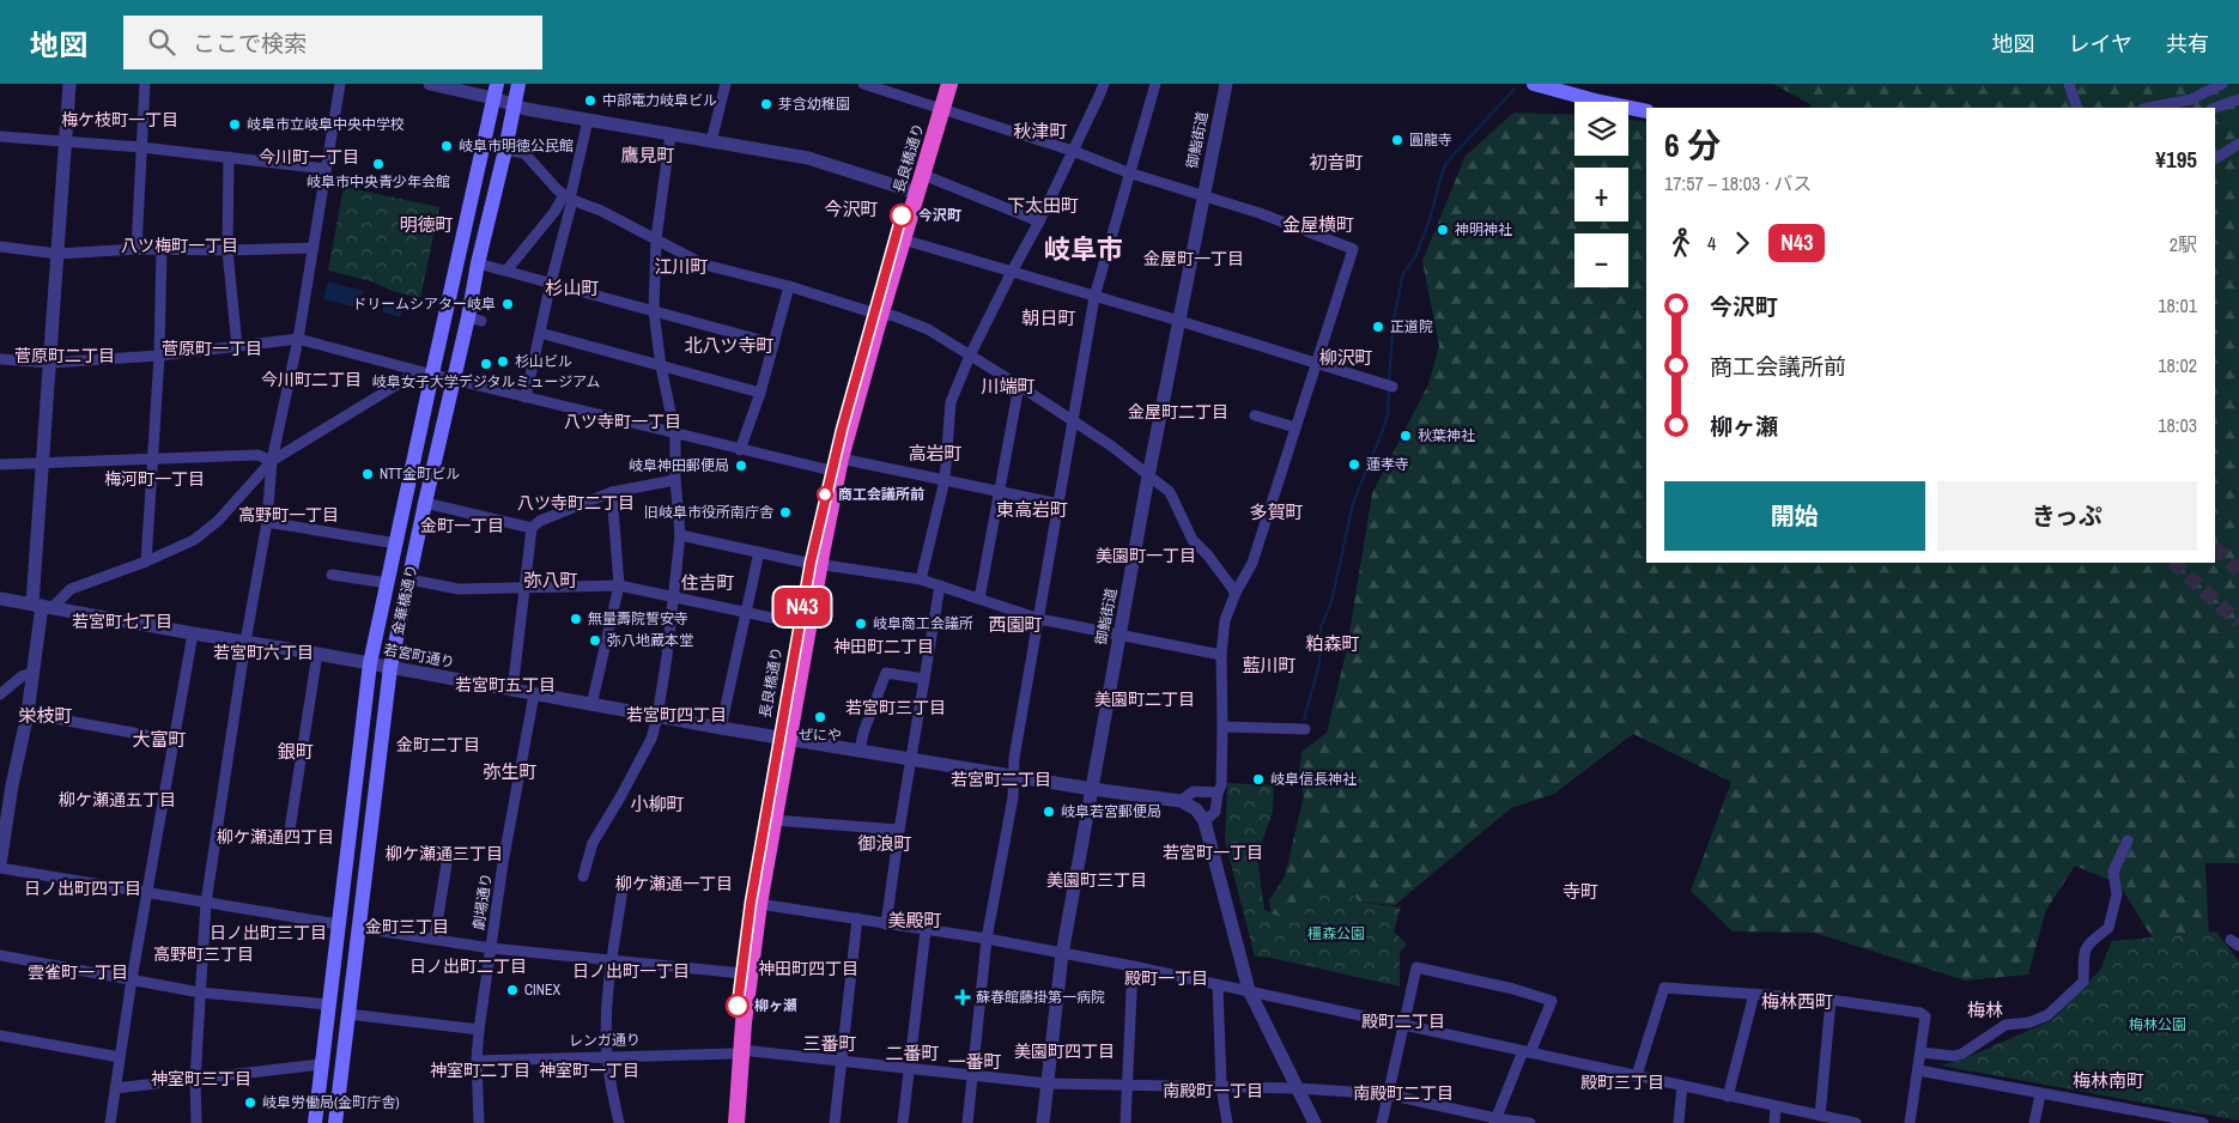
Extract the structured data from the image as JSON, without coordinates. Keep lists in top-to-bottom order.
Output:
{
  "streets": {
    "highway": ["長良橋通り"],
    "main road": ["金華橋通り"],
    "street": [
      "御鮨街道",
      "若宮町通り",
      "劇場通り",
      "レンガ通り"
    ]
  },
  "crossings": [
    ["御鮨街道", "若宮町通り"],
    ["御鮨街道", "レンガ通り"],
    ["長良橋通り", "若宮町通り"],
    ["長良橋通り", "レンガ通り"],
    ["金華橋通り", "若宮町通り"],
    ["若宮町通り", "劇場通り"],
    ["劇場通り", "レンガ通り"]
  ],
  "districts": [
    "梅ケ枝町一丁目",
    "秋津町",
    "鷹見町",
    "今川町一丁目",
    "初音町",
    "下太田町",
    "今沢町",
    "明徳町",
    "金屋横町",
    "八ツ梅町一丁目",
    "岐阜市",
    "金屋町一丁目",
    "江川町",
    "杉山町",
    "朝日町",
    "北八ツ寺町",
    "菅原町一丁目",
    "菅原町二丁目",
    "柳沢町",
    "今川町二丁目",
    "川端町",
    "金屋町二丁目",
    "八ツ寺町一丁目",
    "高岩町",
    "梅河町一丁目",
    "八ツ寺町二丁目",
    "東高岩町",
    "多賀町",
    "高野町一丁目",
    "金町一丁目",
    "美園町一丁目",
    "弥八町",
    "住吉町",
    "若宮町七丁目",
    "西園町",
    "粕森町",
    "神田町二丁目",
    "若宮町六丁目",
    "藍川町",
    "若宮町五丁目",
    "美園町二丁目",
    "若宮町三丁目",
    "栄枝町",
    "若宮町四丁目",
    "大富町",
    "金町二丁目",
    "銀町",
    "弥生町",
    "若宮町二丁目",
    "柳ケ瀬通五丁目",
    "小柳町",
    "柳ケ瀬通四丁目",
    "御浪町",
    "若宮町一丁目",
    "柳ケ瀬通三丁目",
    "美園町三丁目",
    "柳ケ瀬通一丁目",
    "日ノ出町四丁目",
    "寺町",
    "美殿町",
    "金町三丁目",
    "日ノ出町三丁目",
    "高野町三丁目",
    "日ノ出町二丁目",
    "神田町四丁目",
    "日ノ出町一丁目",
    "雲雀町一丁目",
    "殿町一丁目",
    "梅林西町",
    "梅林",
    "殿町二丁目",
    "三番町",
    "美園町四丁目",
    "二番町",
    "一番町",
    "神室町二丁目",
    "神室町一丁目",
    "神室町三丁目",
    "梅林南町",
    "殿町三丁目",
    "南殿町一丁目",
    "南殿町二丁目"
  ],
  "parks": ["橿森公園", "梅林公園"],
  "places": {
    "other": [
      "中部電力岐阜ビル",
      "芽含幼稚園",
      "岐阜市立岐阜中央中学校",
      "圓龍寺",
      "岐阜市明徳公民館",
      "岐阜市中央青少年会館",
      "今沢町",
      "神明神社",
      "ドリームシアター岐阜",
      "正道院",
      "杉山ビル",
      "岐阜女子大学デジタルミュージアム",
      "秋葉神社",
      "蓮孝寺",
      "岐阜神田郵便局",
      "NTT金町ビル",
      "商工会議所前",
      "旧岐阜市役所南庁舎",
      "無量壽院誓安寺",
      "岐阜商工会議所",
      "弥八地蔵本堂",
      "ぜにや",
      "岐阜信長神社",
      "岐阜若宮郵便局",
      "CINEX",
      "柳ヶ瀬",
      "岐阜労働局(金町庁舎)"
    ],
    "health": ["蘇春館藤掛第一病院"]
  },
  "lines": ["bus line N43"],
  "page": {
    "header": "地図",
    "search": "ここで検索",
    "nav": ["地図", "レイヤ", "共有"],
    "on_map": "N43",
    "map_buttons": ["+", "−"],
    "heading": ["6 分", "17:57 – 18:03 · バス", "¥195"],
    "legs": ["4", "N43", "2駅"],
    "list": [
      {
        "name": "今沢町",
        "value": "18:01"
      },
      {
        "name": "商工会議所前",
        "value": "18:02"
      },
      {
        "name": "柳ヶ瀬",
        "value": "18:03"
      }
    ],
    "buttons": ["開始", "きっぷ"]
  }
}
